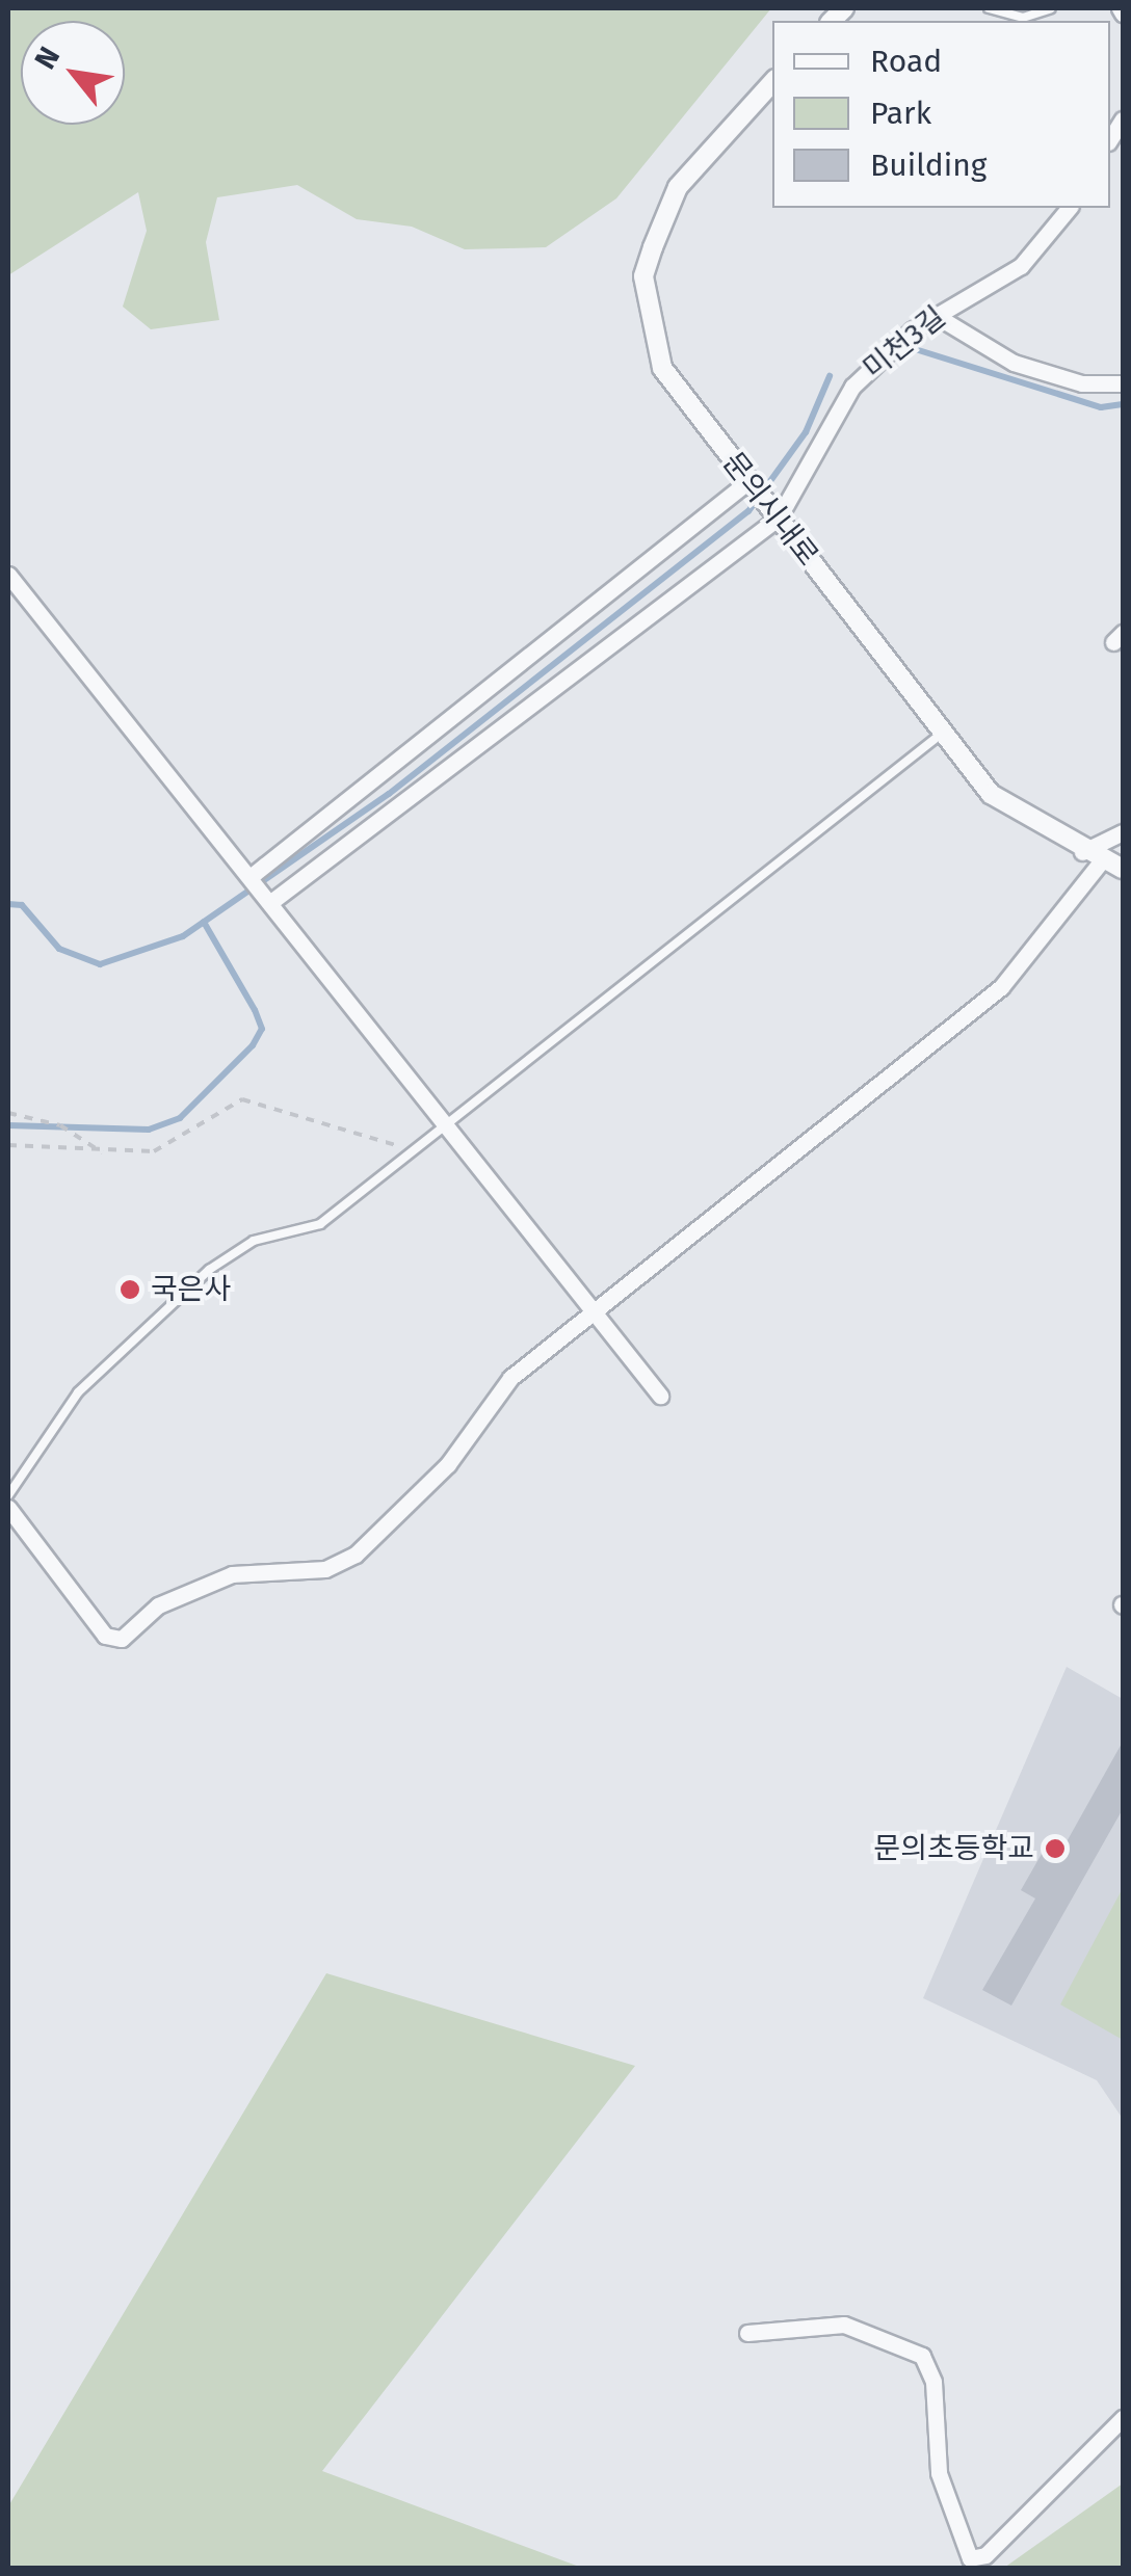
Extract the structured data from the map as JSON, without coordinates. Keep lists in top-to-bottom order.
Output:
{
  "streets": {
    "street": ["미천3길", "문의시내로"]
  },
  "crossings": [
    ["미천3길", "문의시내로"]
  ],
  "places": ["국은사", "문의초등학교"],
  "legend": ["Road", "Park", "Building"],
  "north": "top left"
}
